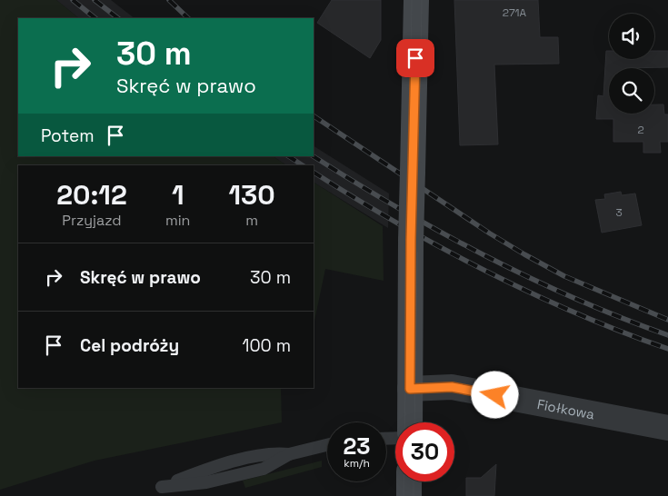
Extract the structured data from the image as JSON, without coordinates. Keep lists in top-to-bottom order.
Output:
{
  "streets": {
    "street": ["Fiołkowa"]
  },
  "house_numbers": ["271A", "2", "3"],
  "page": {
    "turn": ["30 m", "Skręć w prawo"],
    "then": "Potem",
    "eta": [
      "20:12",
      "Przyjazd",
      "1",
      "min",
      "130",
      "m"
    ],
    "list": [
      {
        "name": "Skręć w prawo",
        "value": "30 m"
      },
      {
        "name": "Cel podróży",
        "value": "100 m"
      }
    ],
    "speed": "23 km/h",
    "limit": "30"
  }
}
